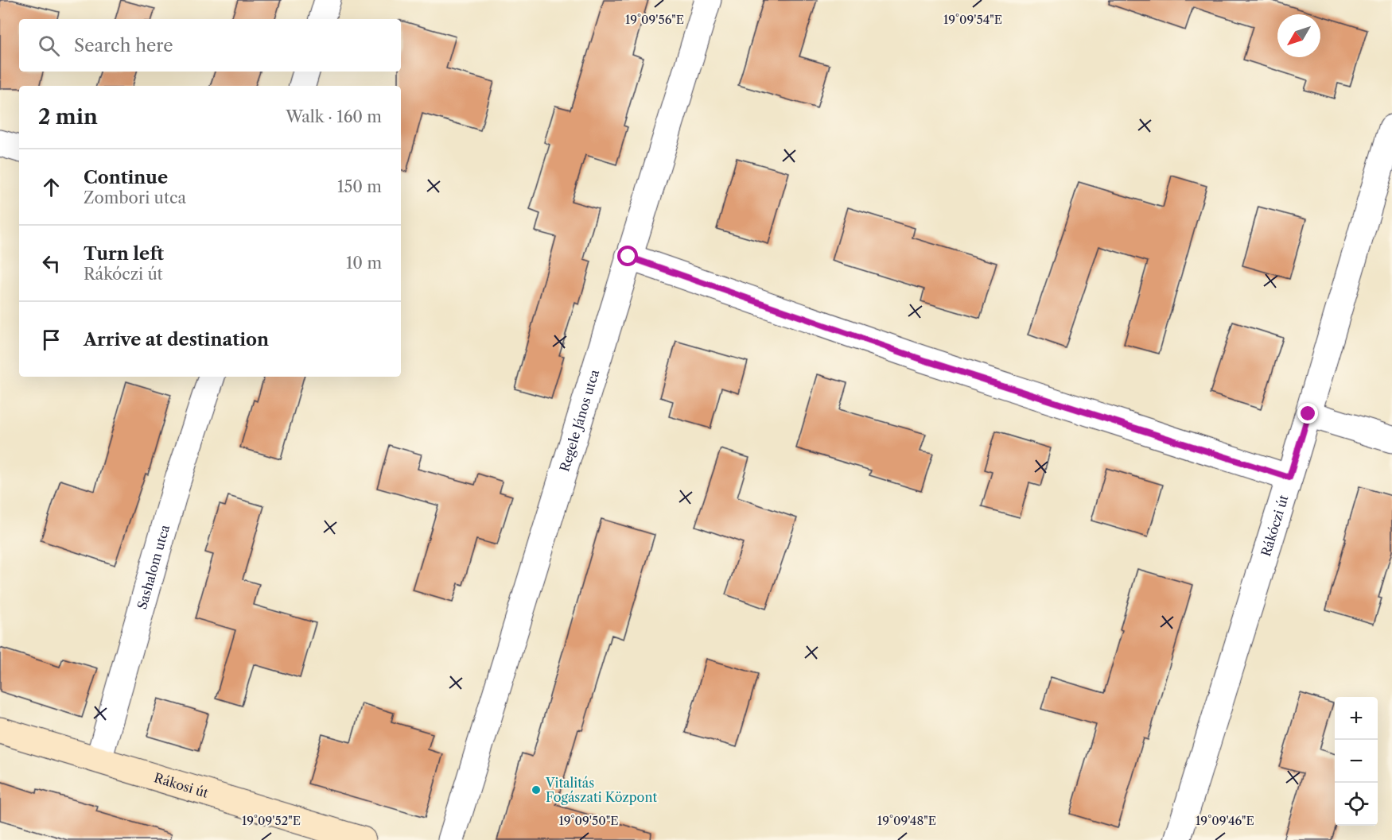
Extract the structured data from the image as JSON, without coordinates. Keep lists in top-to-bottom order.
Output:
{
  "streets": {
    "main road": ["Rákosi út"],
    "street": ["Regele János utca", "Rákóczi út", "Sashalom utca"]
  },
  "crossings": [
    ["Sashalom utca", "Rákosi út"]
  ],
  "places": ["Vitalitás Fogászati Központ"],
  "north": "bottom left",
  "page": {
    "search": "Search here",
    "heading": ["2 min", "Walk · 160 m"],
    "list": [
      ["Continue", "Zombori utca", "150 m"],
      ["Turn left", "Rákóczi út", "10 m"],
      "Arrive at destination"
    ],
    "map_buttons": ["+", "−"]
  },
  "coordinates": [
    "19°09'56\"E",
    "19°09'54\"E",
    "19°09'52\"E",
    "19°09'50\"E",
    "19°09'48\"E",
    "19°09'46\"E"
  ]
}
